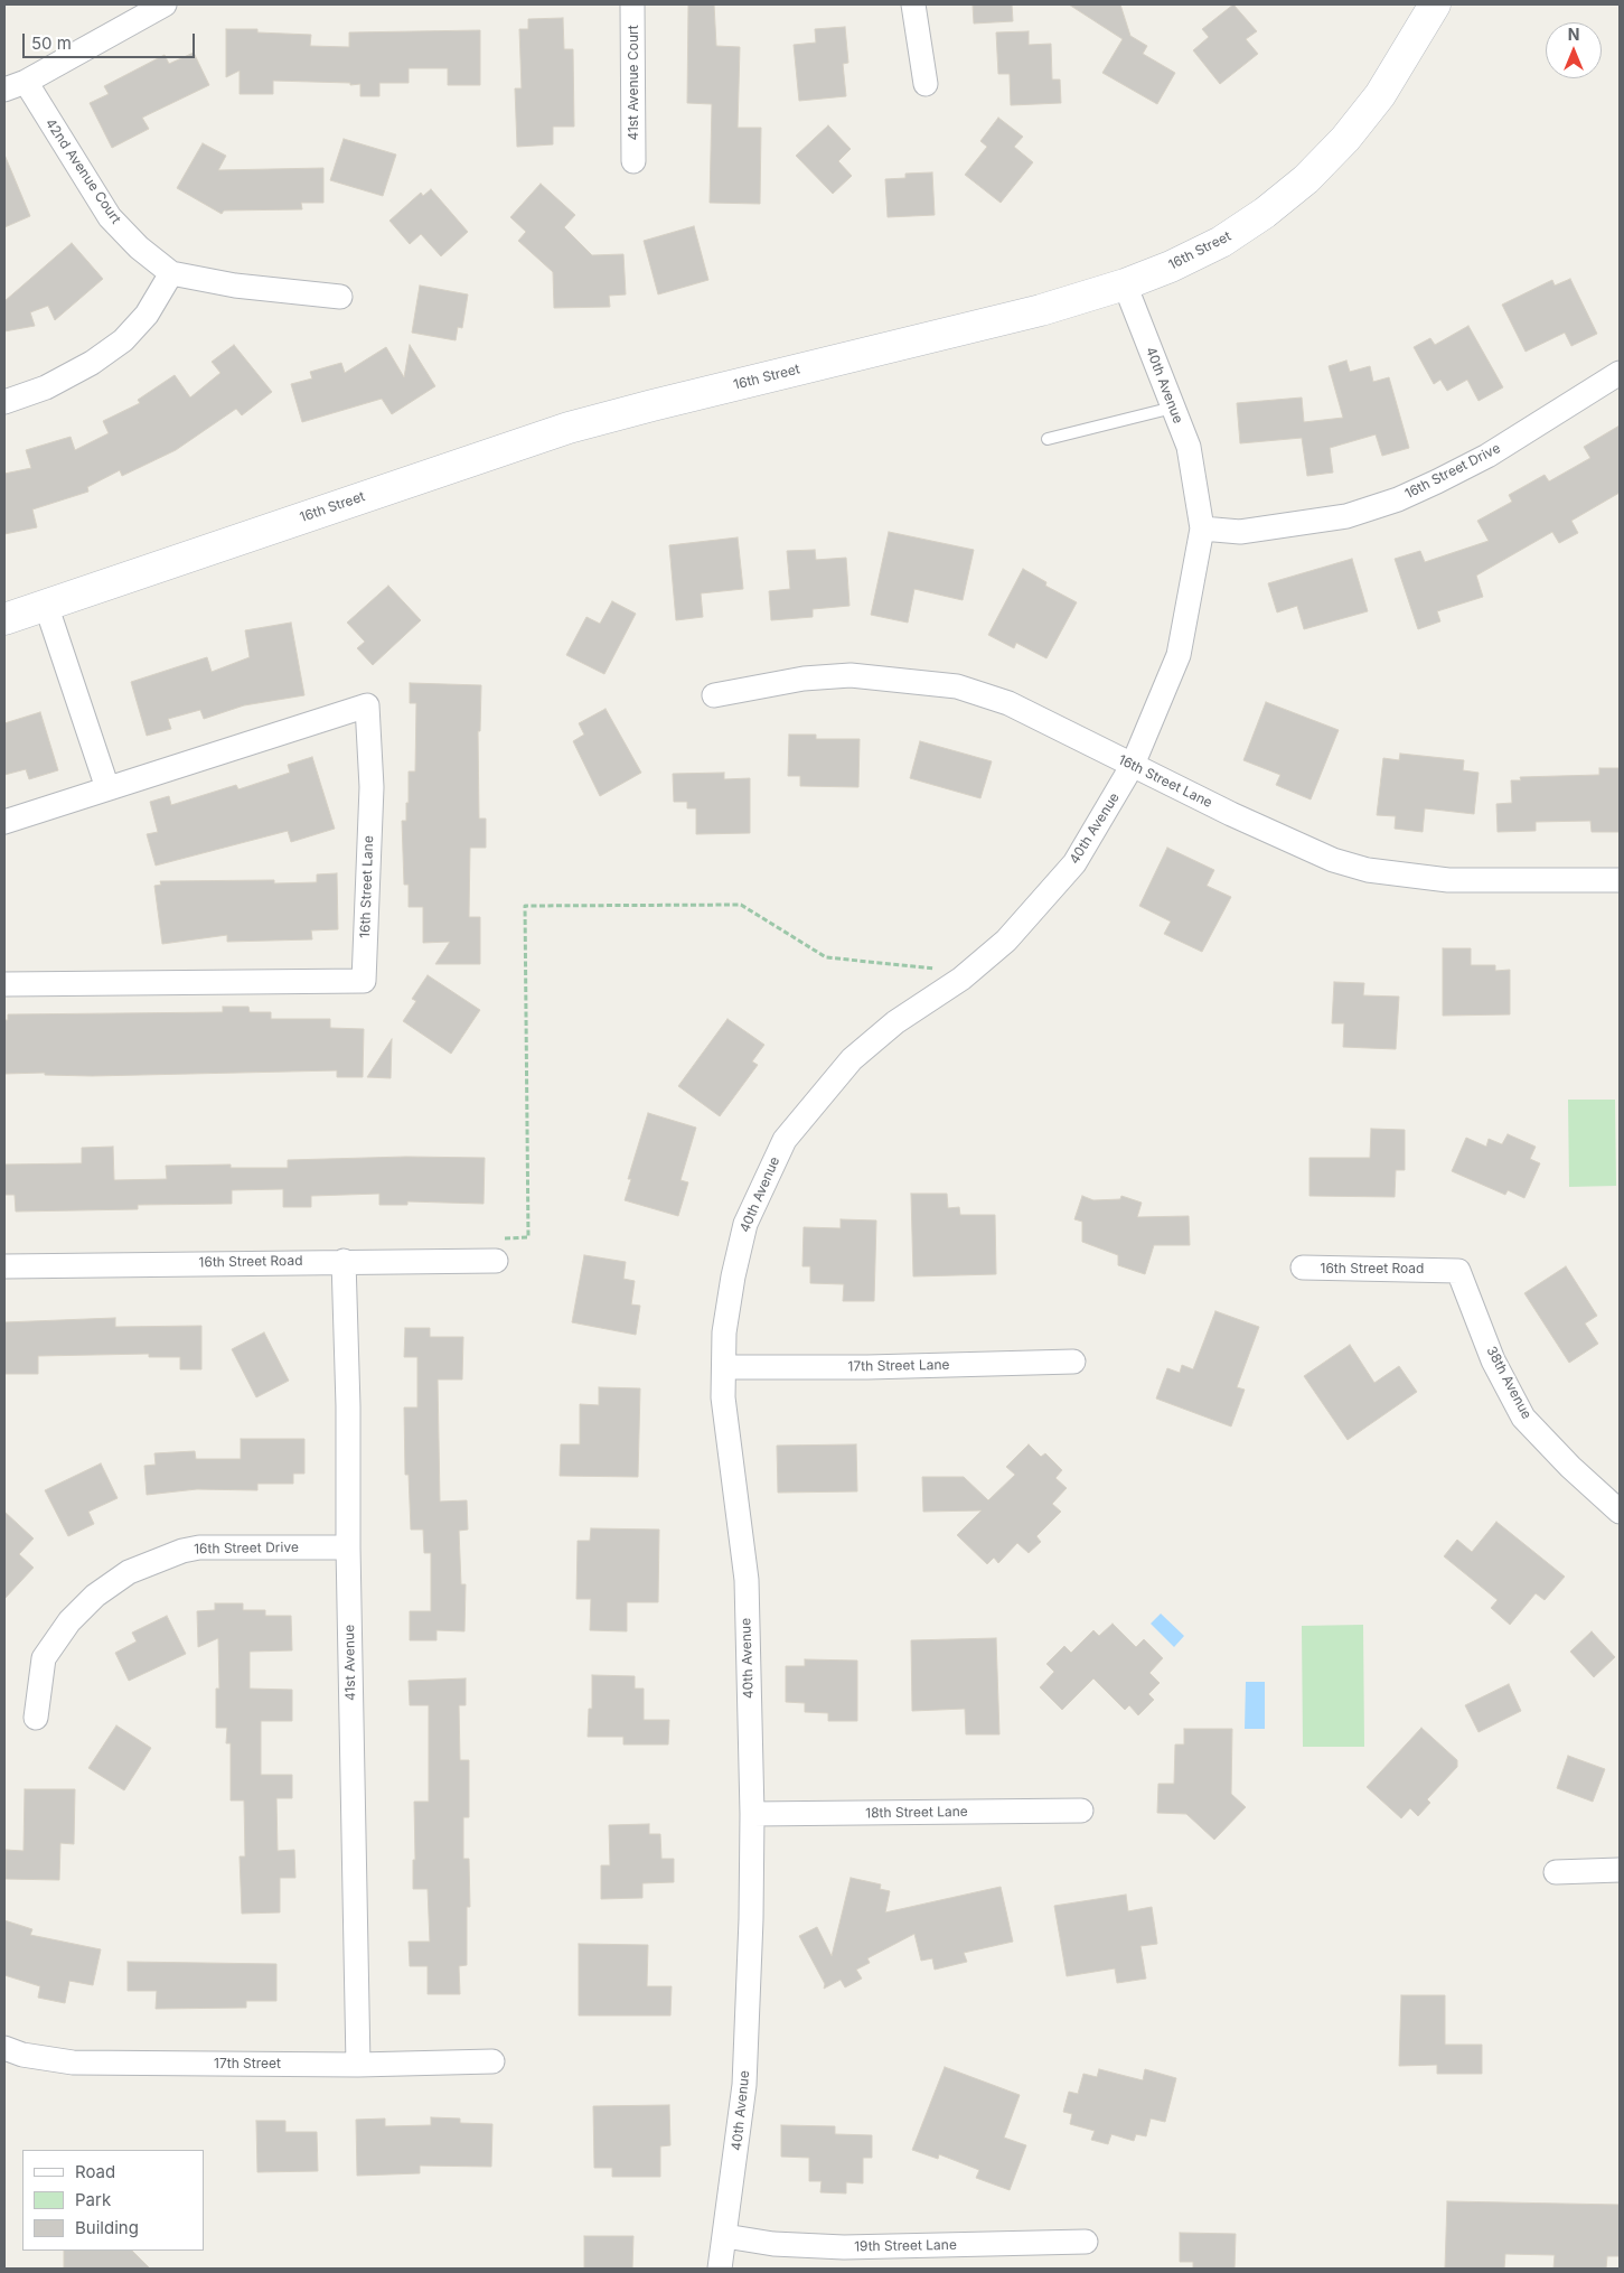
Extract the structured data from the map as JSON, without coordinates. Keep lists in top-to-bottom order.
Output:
{
  "streets": {
    "main road": ["16th Street"],
    "street": [
      "41st Avenue Court",
      "42nd Avenue Court",
      "40th Avenue",
      "16th Street Drive",
      "16th Street Lane",
      "16th Street Road",
      "17th Street Lane",
      "38th Avenue",
      "41st Avenue",
      "18th Street Lane",
      "17th Street",
      "19th Street Lane"
    ]
  },
  "crossings": [
    ["16th Street", "40th Avenue"],
    ["40th Avenue", "16th Street Drive"],
    ["40th Avenue", "16th Street Lane"],
    ["40th Avenue", "17th Street Lane"],
    ["40th Avenue", "18th Street Lane"],
    ["40th Avenue", "19th Street Lane"],
    ["16th Street Drive", "41st Avenue"],
    ["16th Street Road", "38th Avenue"],
    ["16th Street Road", "41st Avenue"],
    ["41st Avenue", "17th Street"]
  ],
  "legend": ["Road", "Park", "Building"],
  "scale_bar": "50 m",
  "north": "top"
}
